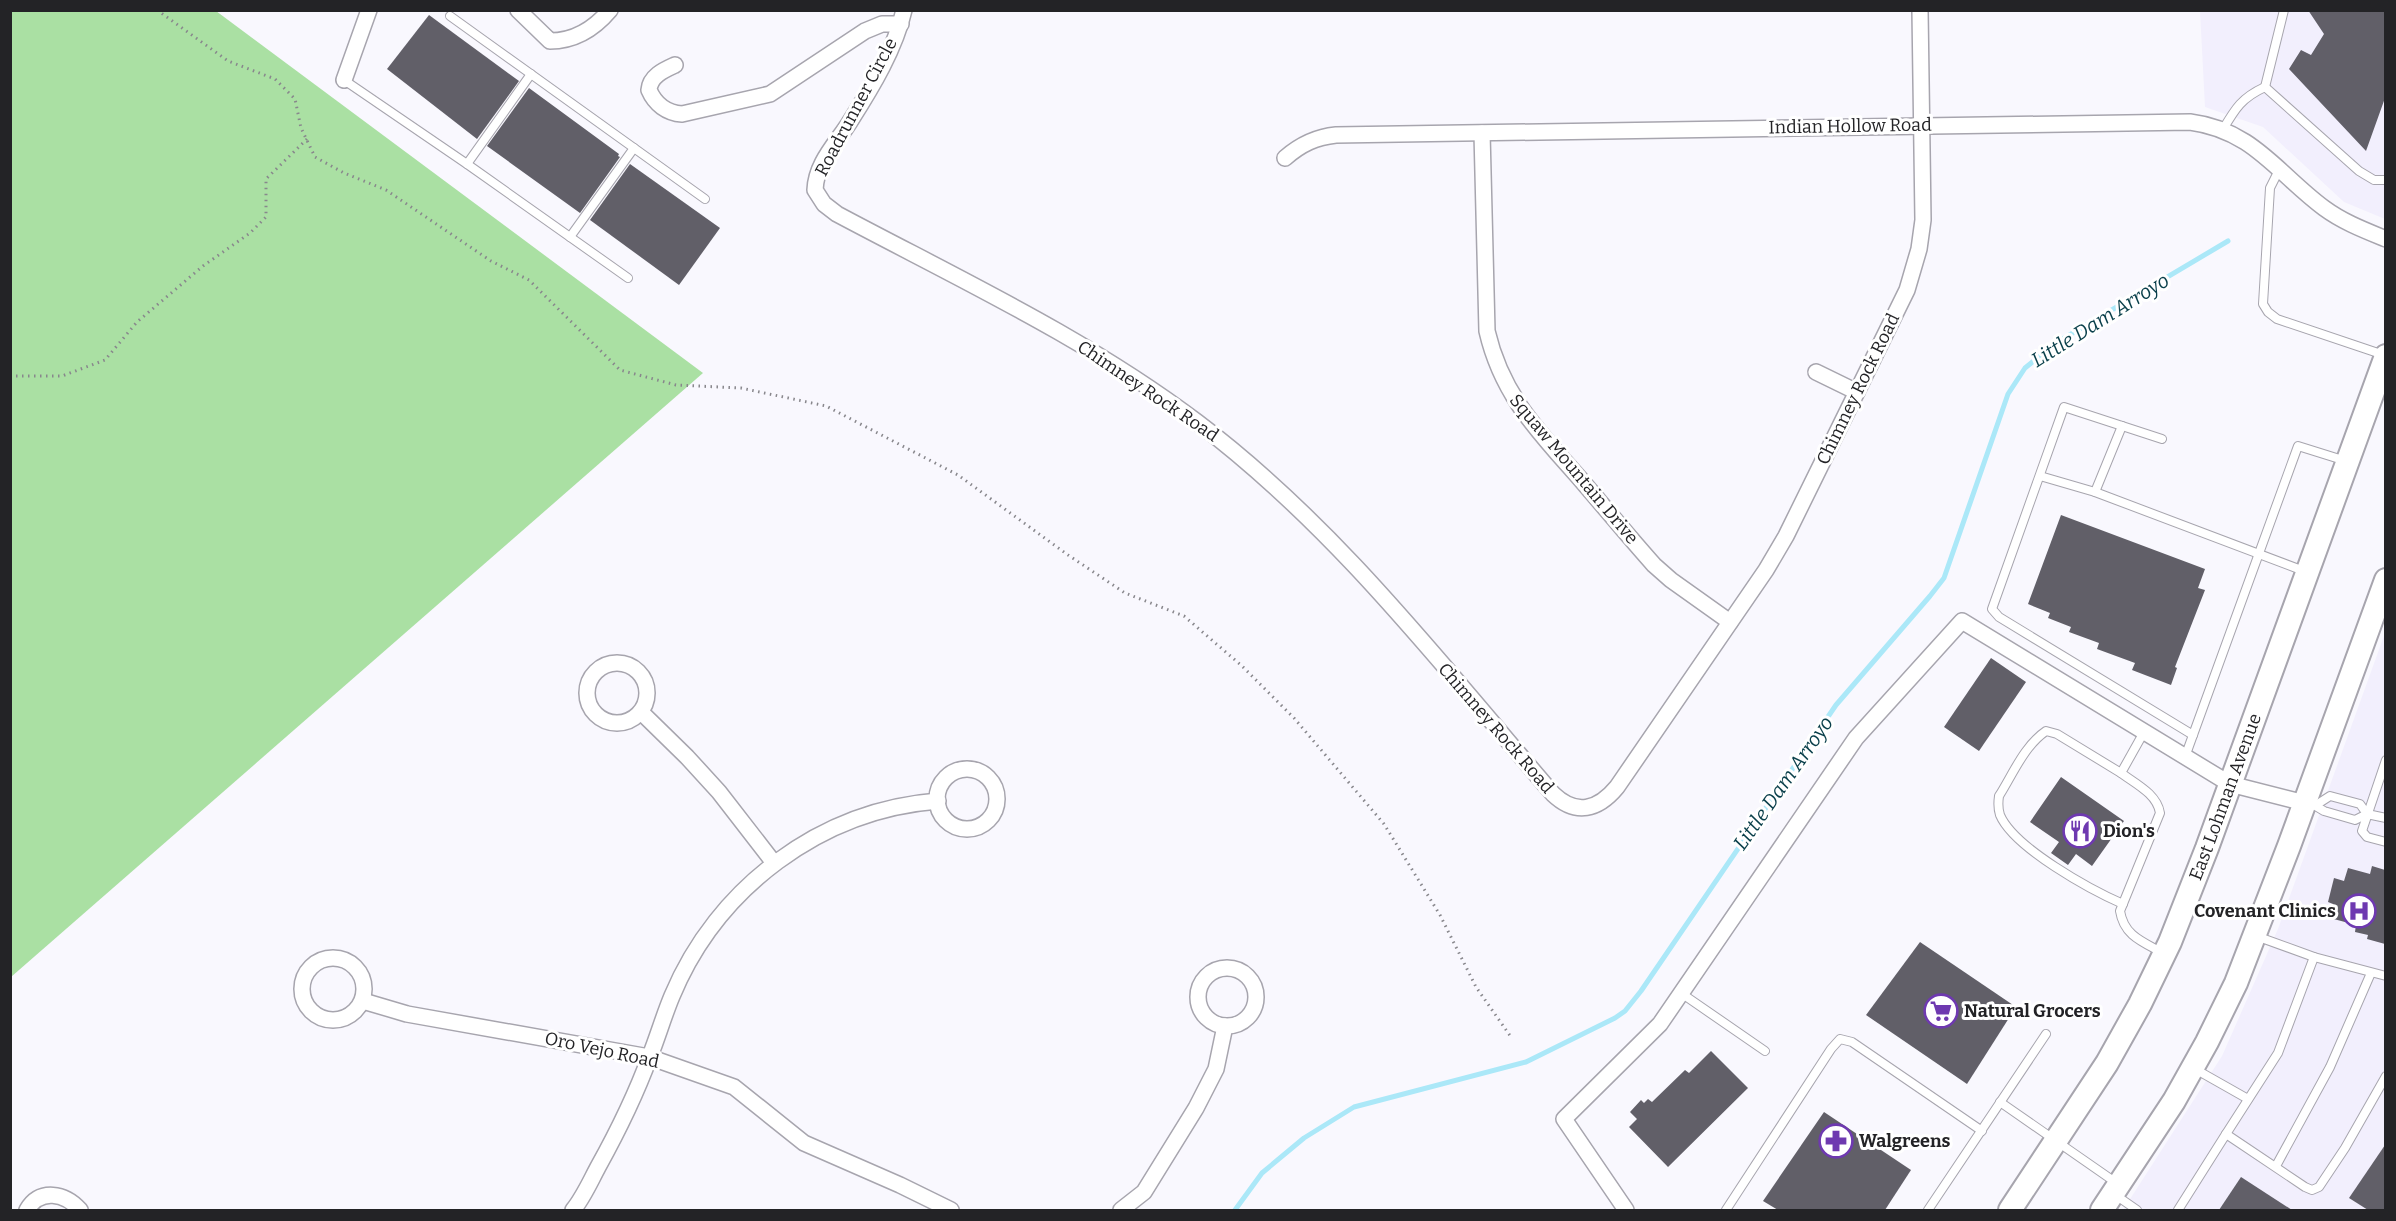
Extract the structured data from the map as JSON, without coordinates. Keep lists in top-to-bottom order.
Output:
{
  "streets": {
    "main road": ["East Lohman Avenue"],
    "street": [
      "Roadrunner Circle",
      "Indian Hollow Road",
      "Chimney Rock Road",
      "Squaw Mountain Drive",
      "Oro Vejo Road"
    ]
  },
  "crossings": [
    ["Roadrunner Circle", "Chimney Rock Road"],
    ["Indian Hollow Road", "Chimney Rock Road"],
    ["Indian Hollow Road", "Squaw Mountain Drive"],
    ["Chimney Rock Road", "Squaw Mountain Drive"]
  ],
  "water": ["Little Dam Arroyo"],
  "places": {
    "restaurant": ["Dion's"],
    "hospital": ["Covenant Clinics"],
    "supermarket": ["Natural Grocers"],
    "pharmacy": ["Walgreens"]
  }
}
